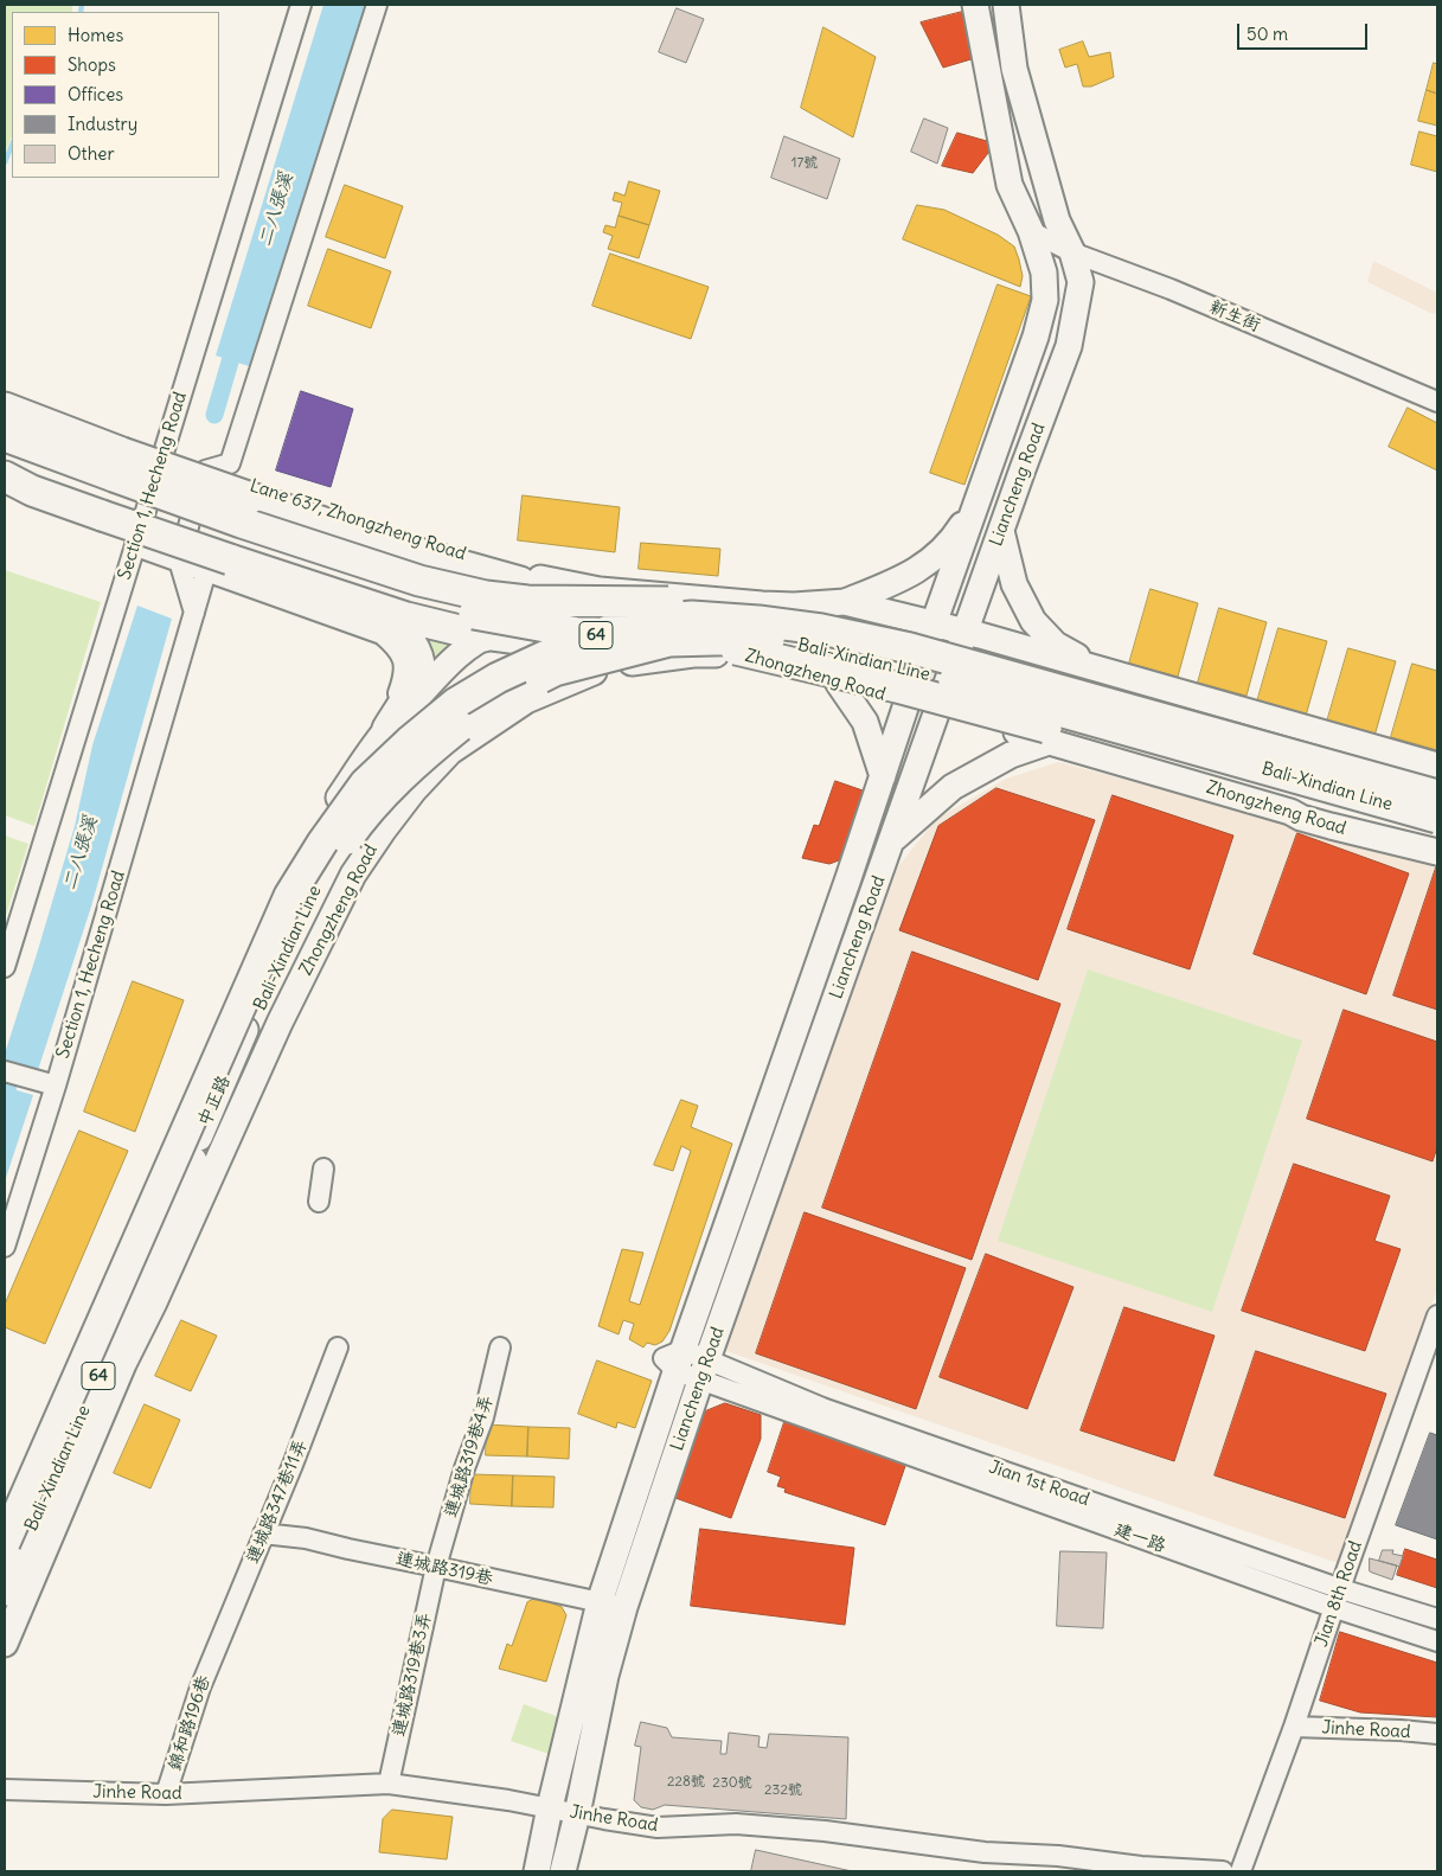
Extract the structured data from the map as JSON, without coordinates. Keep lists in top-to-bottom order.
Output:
{
  "streets": {
    "highway": ["64", "Bali-Xindian Line"],
    "main road": ["Liancheng Road", "Zhongzheng Road", "中正路"],
    "street": [
      "新生街",
      "Section 1, Hecheng Road",
      "Lane 637, Zhongzheng Road",
      "連城路319巷4弄",
      "Jian 1st Road",
      "連城路347巷11弄",
      "連城路319巷",
      "Jian 8th Road",
      "連城路319巷3弄",
      "錦和路196巷",
      "Jinhe Road"
    ]
  },
  "crossings": [
    ["新生街", "Liancheng Road"],
    ["Liancheng Road", "Zhongzheng Road"],
    ["Liancheng Road", "Jian 1st Road"],
    ["Liancheng Road", "連城路319巷"],
    ["Liancheng Road", "Jinhe Road"],
    ["Section 1, Hecheng Road", "Lane 637, Zhongzheng Road"],
    ["連城路319巷4弄", "連城路319巷"],
    ["連城路319巷4弄", "連城路319巷3弄"],
    ["Jian 1st Road", "Jian 8th Road"],
    ["連城路347巷11弄", "連城路319巷"],
    ["連城路347巷11弄", "錦和路196巷"],
    ["連城路319巷", "連城路319巷3弄"],
    ["Jian 8th Road", "Jinhe Road"],
    ["連城路319巷3弄", "Jinhe Road"],
    ["錦和路196巷", "Jinhe Road"]
  ],
  "water": ["二八張溪"],
  "house_numbers": [
    "17號",
    "228號",
    "230號",
    "232號"
  ],
  "legend": [
    "Homes",
    "Shops",
    "Offices",
    "Industry",
    "Other"
  ],
  "scale_bar": "50 m"
}
